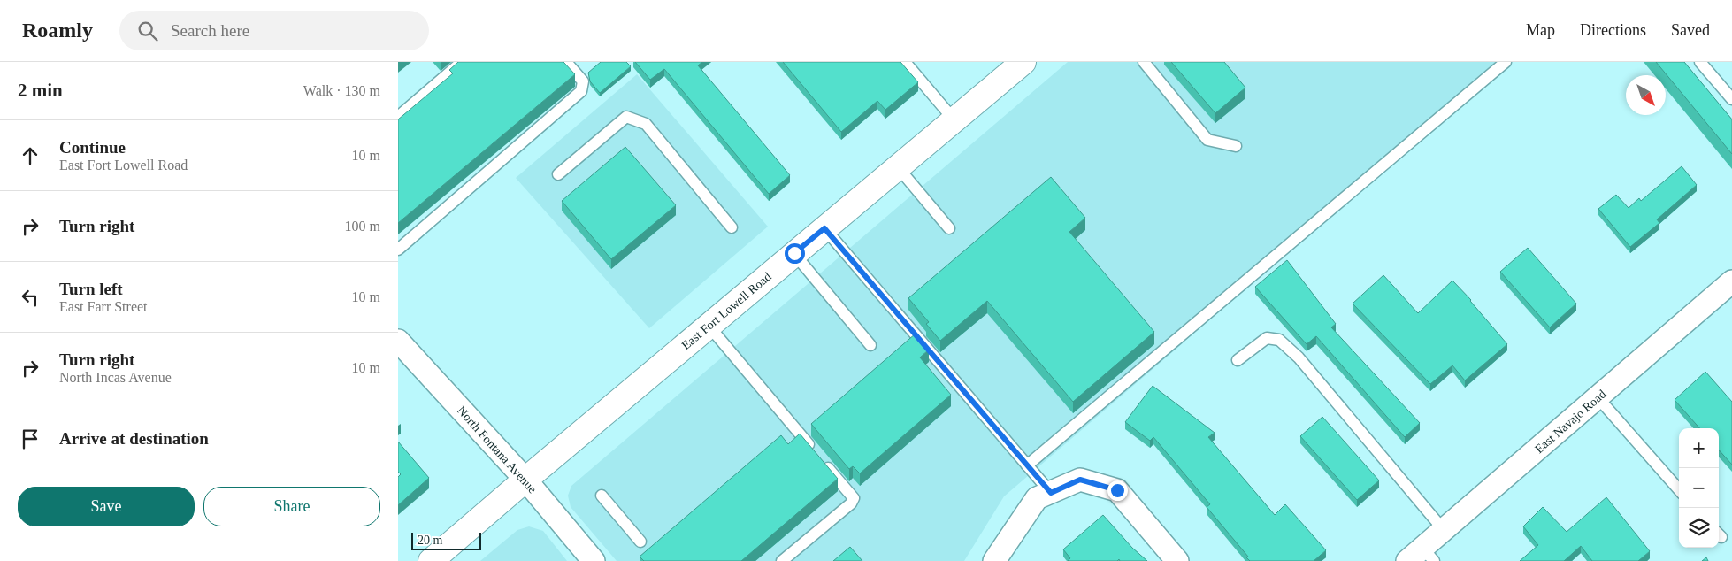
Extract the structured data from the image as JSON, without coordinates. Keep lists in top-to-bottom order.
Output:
{
  "streets": {
    "main road": ["East Fort Lowell Road"],
    "street": ["East Navajo Road", "North Fontana Avenue"]
  },
  "crossings": [
    ["East Fort Lowell Road", "North Fontana Avenue"]
  ],
  "scale_bar": "20 m",
  "north": "bottom right",
  "page": {
    "header": "Roamly",
    "search": "Search here",
    "nav": ["Map", "Directions", "Saved"],
    "heading": ["2 min", "Walk · 130 m"],
    "list": [
      ["Continue", "East Fort Lowell Road", "10 m"],
      ["Turn right", "100 m"],
      ["Turn left", "East Farr Street", "10 m"],
      ["Turn right", "North Incas Avenue", "10 m"],
      "Arrive at destination"
    ],
    "map_buttons": ["+", "−"],
    "buttons": ["Save", "Share"],
    "scale": "20 m"
  }
}
